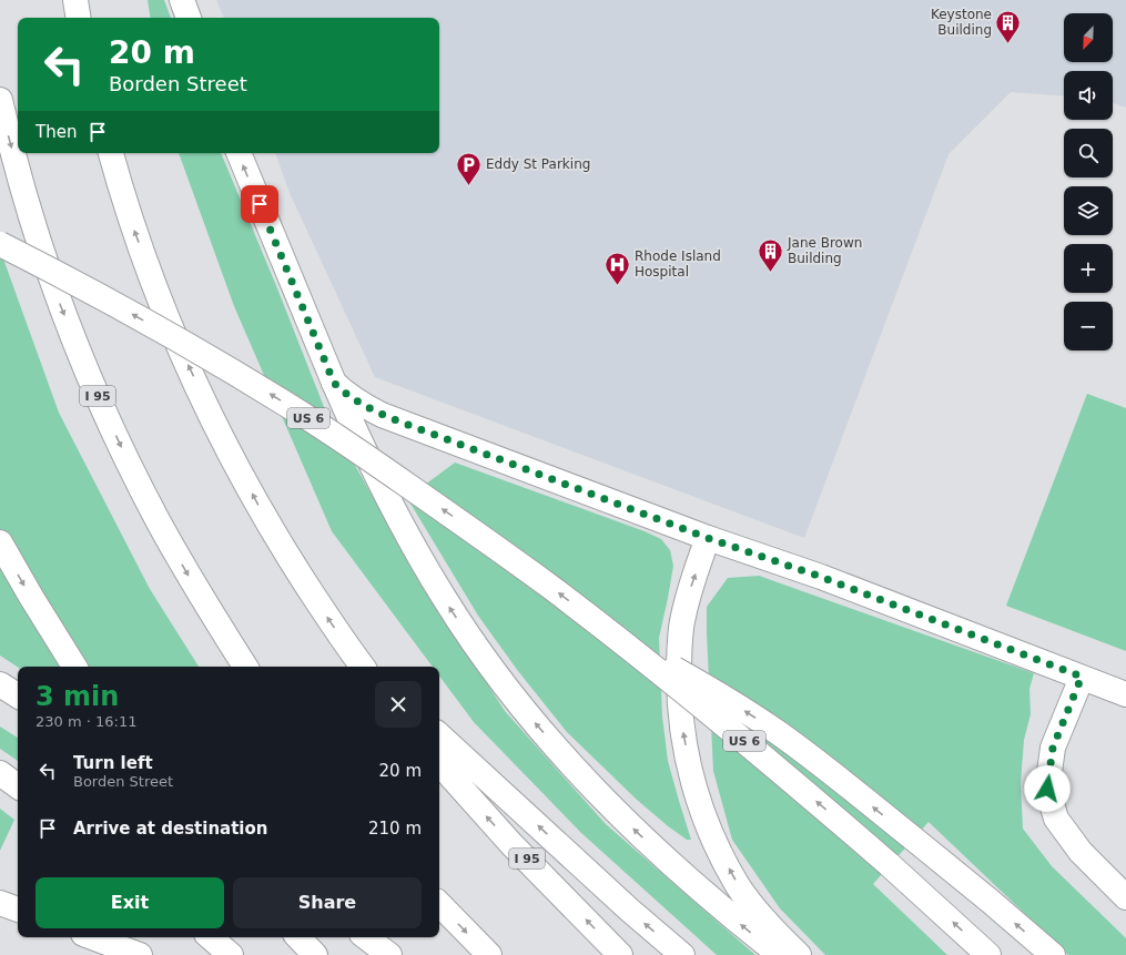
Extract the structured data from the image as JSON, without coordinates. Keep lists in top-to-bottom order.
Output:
{
  "streets": {
    "main road": ["I 95", "US 6"]
  },
  "places": {
    "building": ["Keystone Building", "Jane Brown Building"],
    "parking": ["Eddy St Parking"],
    "hospital": ["Rhode Island Hospital"]
  },
  "north": "bottom left",
  "page": {
    "map_buttons": ["+", "−"],
    "turn": ["20 m", "Borden Street"],
    "then": "Then",
    "heading": ["3 min", "230 m · 16:11"],
    "list": [
      {
        "name": "Turn left",
        "note": "Borden Street",
        "value": "20 m"
      },
      {
        "name": "Arrive at destination",
        "value": "210 m"
      }
    ],
    "buttons": ["Exit", "Share"]
  }
}
